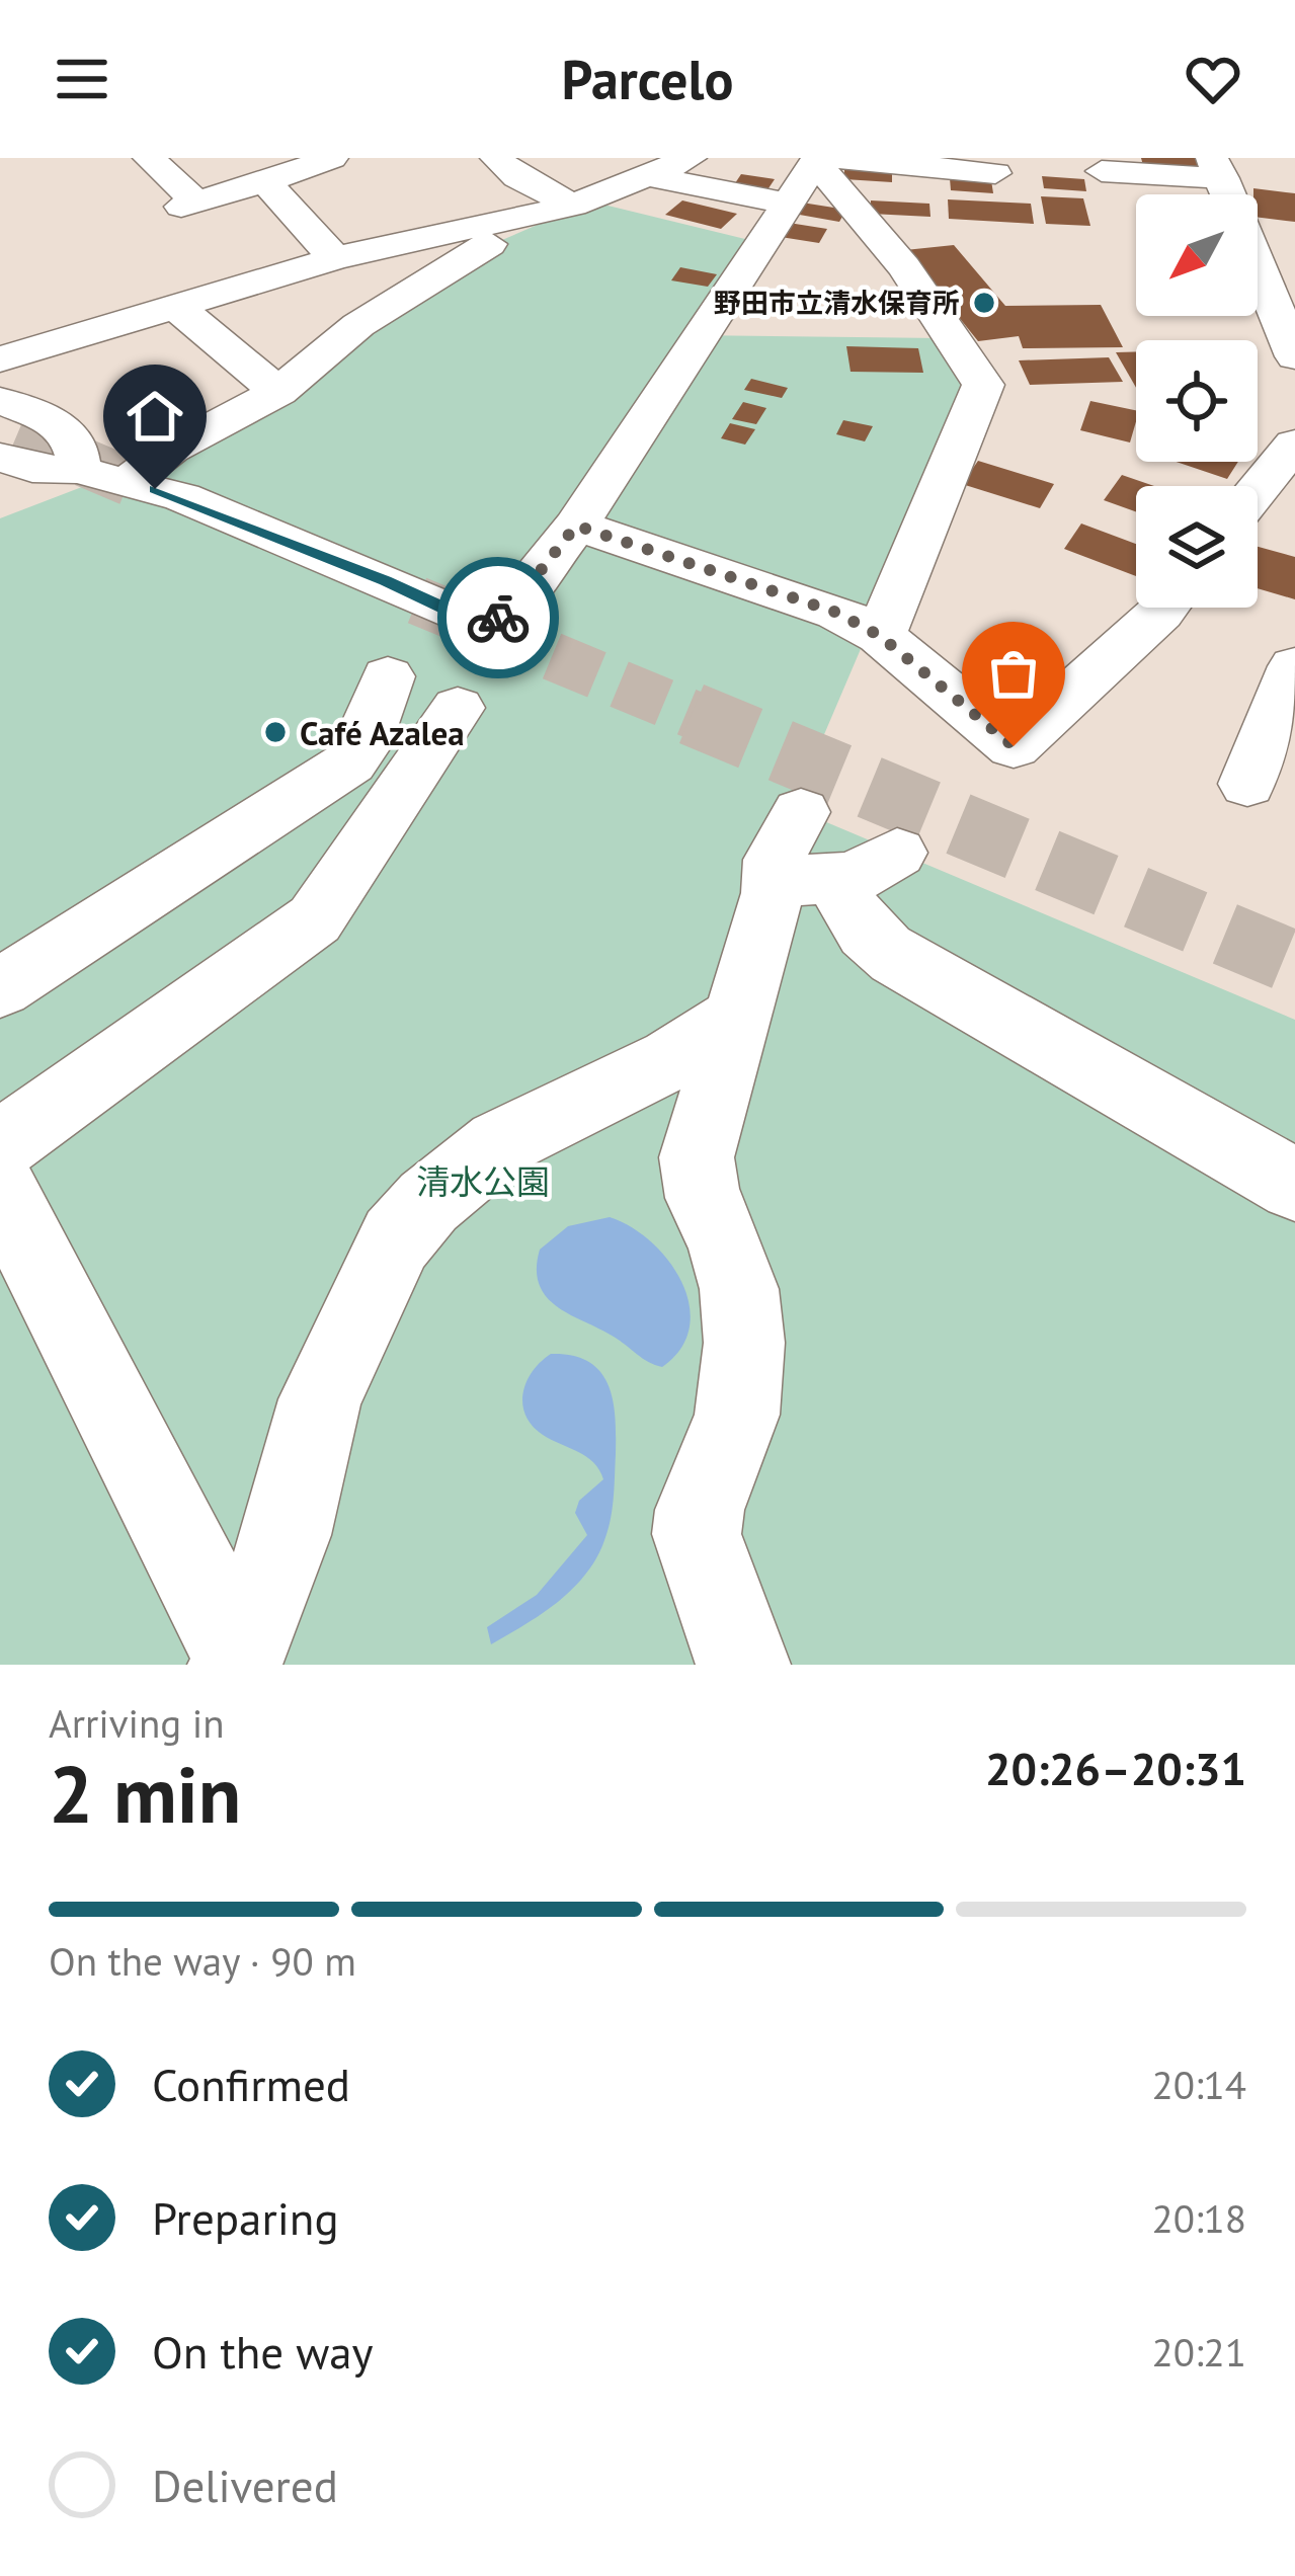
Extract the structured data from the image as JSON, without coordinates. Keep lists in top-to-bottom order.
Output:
{
  "parks": ["清水公園"],
  "places": ["野田市立清水保育所", "Café Azalea"],
  "north": "bottom left",
  "page": {
    "header": "Parcelo",
    "heading": ["2 min", "Arriving in", "20:26–20:31"],
    "bar": "On the way · 90 m",
    "list": [
      ["Confirmed", "20:14"],
      ["Preparing", "20:18"],
      ["On the way", "20:21"],
      "Delivered"
    ]
  }
}
